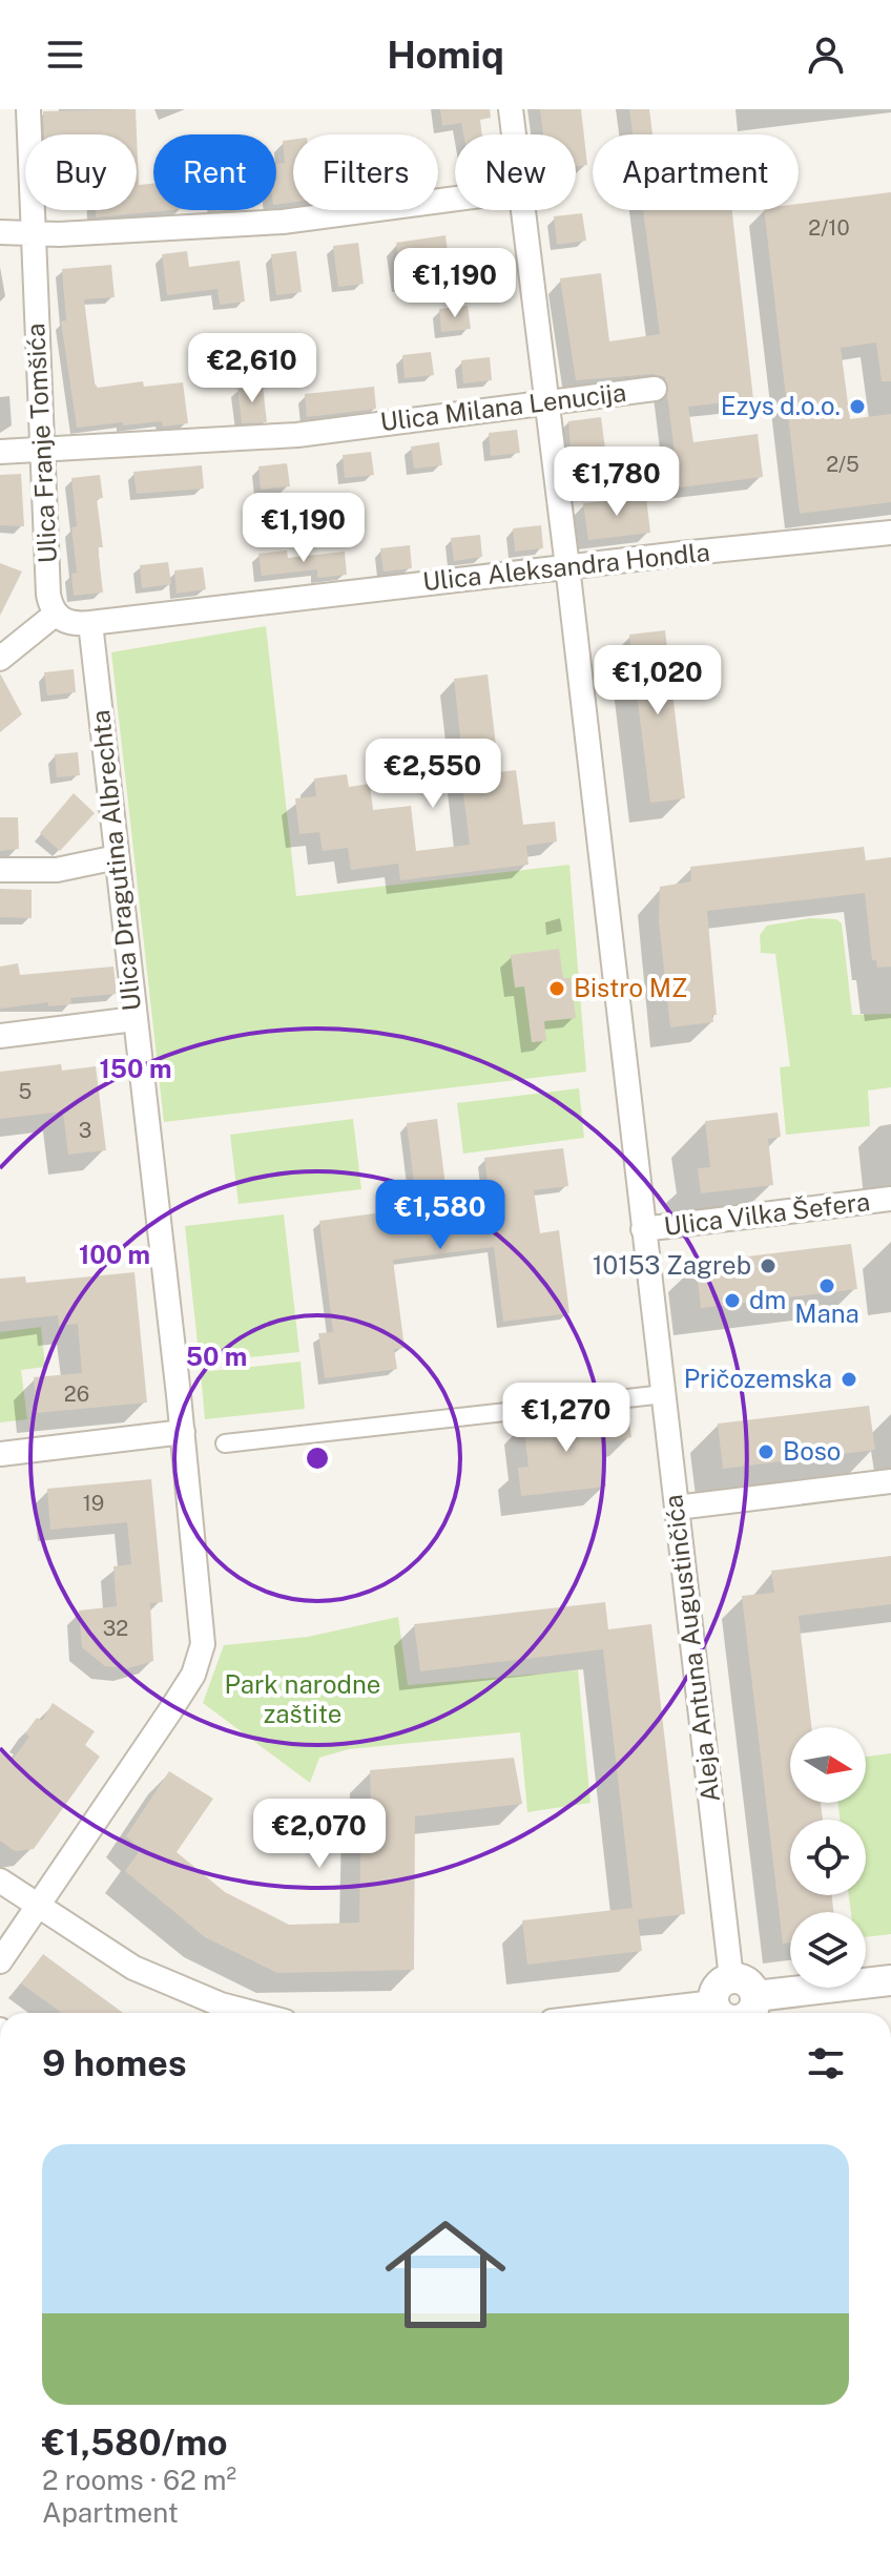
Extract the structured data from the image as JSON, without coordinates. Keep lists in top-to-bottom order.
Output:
{
  "streets": {
    "street": [
      "Ulica Milana Lenucija",
      "Ulica Franje Tomšića",
      "Ulica Aleksandra Hondla",
      "Ulica Dragutina Albrechta",
      "Ulica Vilka Šefera",
      "Aleja Antuna Augustinčića"
    ]
  },
  "crossings": [
    ["Ulica Milana Lenucija", "Ulica Franje Tomšića"],
    ["Ulica Milana Lenucija", "Aleja Antuna Augustinčića"],
    ["Ulica Aleksandra Hondla", "Ulica Dragutina Albrechta"],
    ["Ulica Aleksandra Hondla", "Aleja Antuna Augustinčića"],
    ["Ulica Vilka Šefera", "Aleja Antuna Augustinčića"]
  ],
  "parks": ["Park narodne zaštite"],
  "places": [
    "Ezys d.o.o.",
    "Bistro MZ",
    "10153 Zagreb",
    "Mana",
    "dm",
    "Pričozemska",
    "Boso"
  ],
  "house_numbers": [
    "2/10",
    "2/5",
    "5",
    "3",
    "26",
    "19",
    "32"
  ],
  "north": "right",
  "page": {
    "header": "Homiq",
    "chip": [
      "Buy",
      "Rent",
      "Filters",
      "New",
      "Apartment"
    ],
    "price": [
      "€1,190",
      "€2,610",
      "€1,780",
      "€1,190",
      "€1,020",
      "€2,550",
      "€1,580",
      "€1,270",
      "€2,070"
    ],
    "heading": "9 homes",
    "list": [
      {
        "name": "€1,580/mo",
        "note": "2 rooms · 62 m² · Apartment"
      }
    ]
  },
  "rings": ["150 m", "100 m", "50 m"]
}
